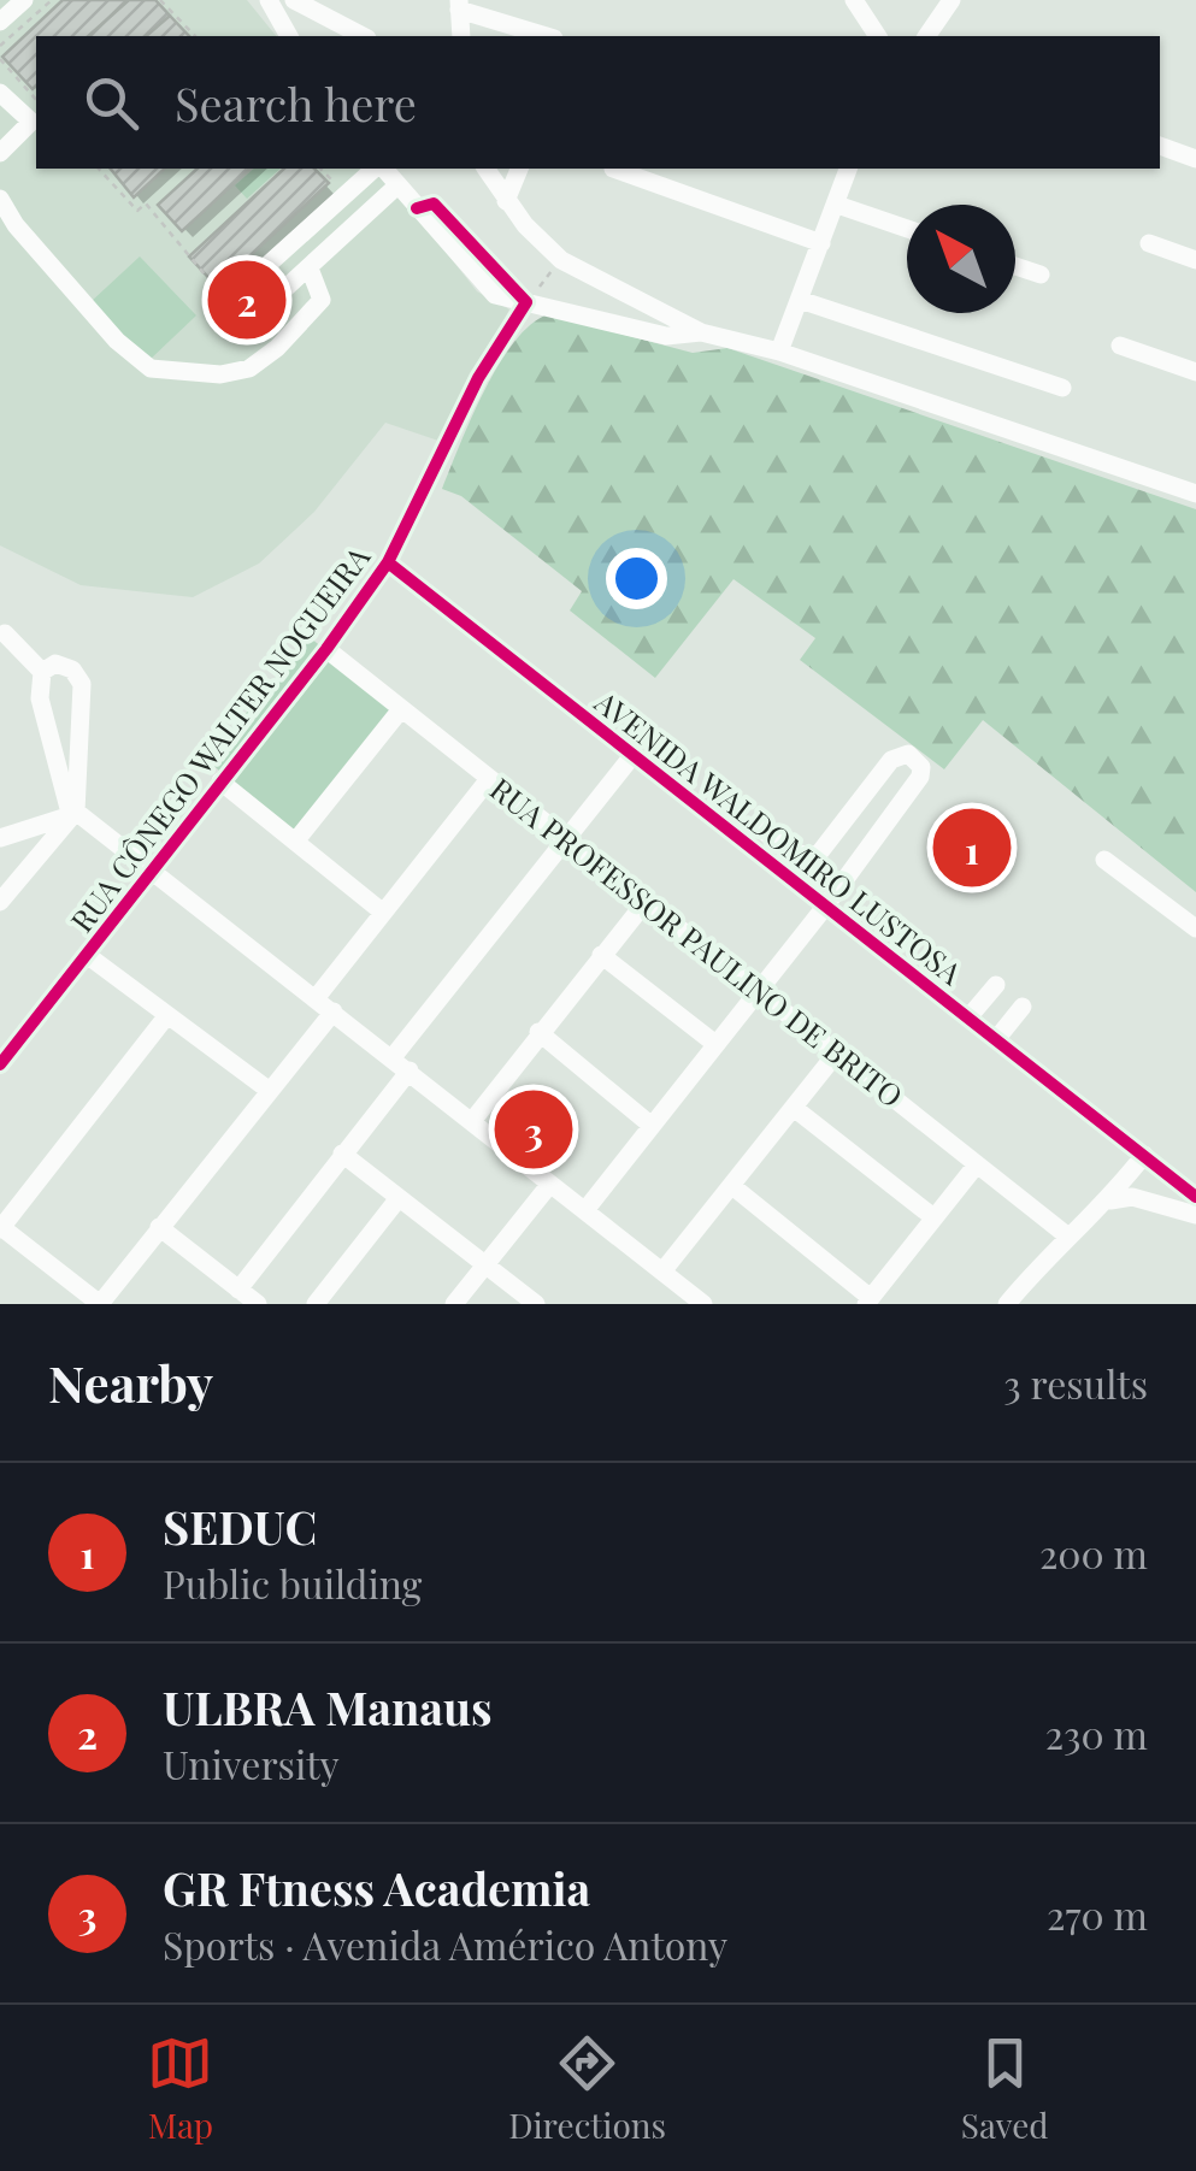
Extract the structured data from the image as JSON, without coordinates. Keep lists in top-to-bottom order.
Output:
{
  "streets": {
    "street": ["RUA CÔNEGO WALTER NOGUEIRA", "AVENIDA WALDOMIRO LUSTOSA", "RUA PROFESSOR PAULINO DE BRITO"]
  },
  "crossings": [
    ["RUA CÔNEGO WALTER NOGUEIRA", "AVENIDA WALDOMIRO LUSTOSA"],
    ["RUA CÔNEGO WALTER NOGUEIRA", "RUA PROFESSOR PAULINO DE BRITO"]
  ],
  "north": "top left",
  "page": {
    "search": "Search here",
    "pins": ["2", "1", "3"],
    "heading": ["Nearby", "3 results"],
    "list": [
      {
        "mark": "1",
        "name": "SEDUC",
        "note": "Public building",
        "value": "200 m"
      },
      {
        "mark": "2",
        "name": "ULBRA Manaus",
        "note": "University",
        "value": "230 m"
      },
      {
        "mark": "3",
        "name": "GR Ftness Academia",
        "note": "Sports · Avenida Américo Antony",
        "value": "270 m"
      }
    ],
    "nav": ["Map", "Directions", "Saved"]
  }
}
